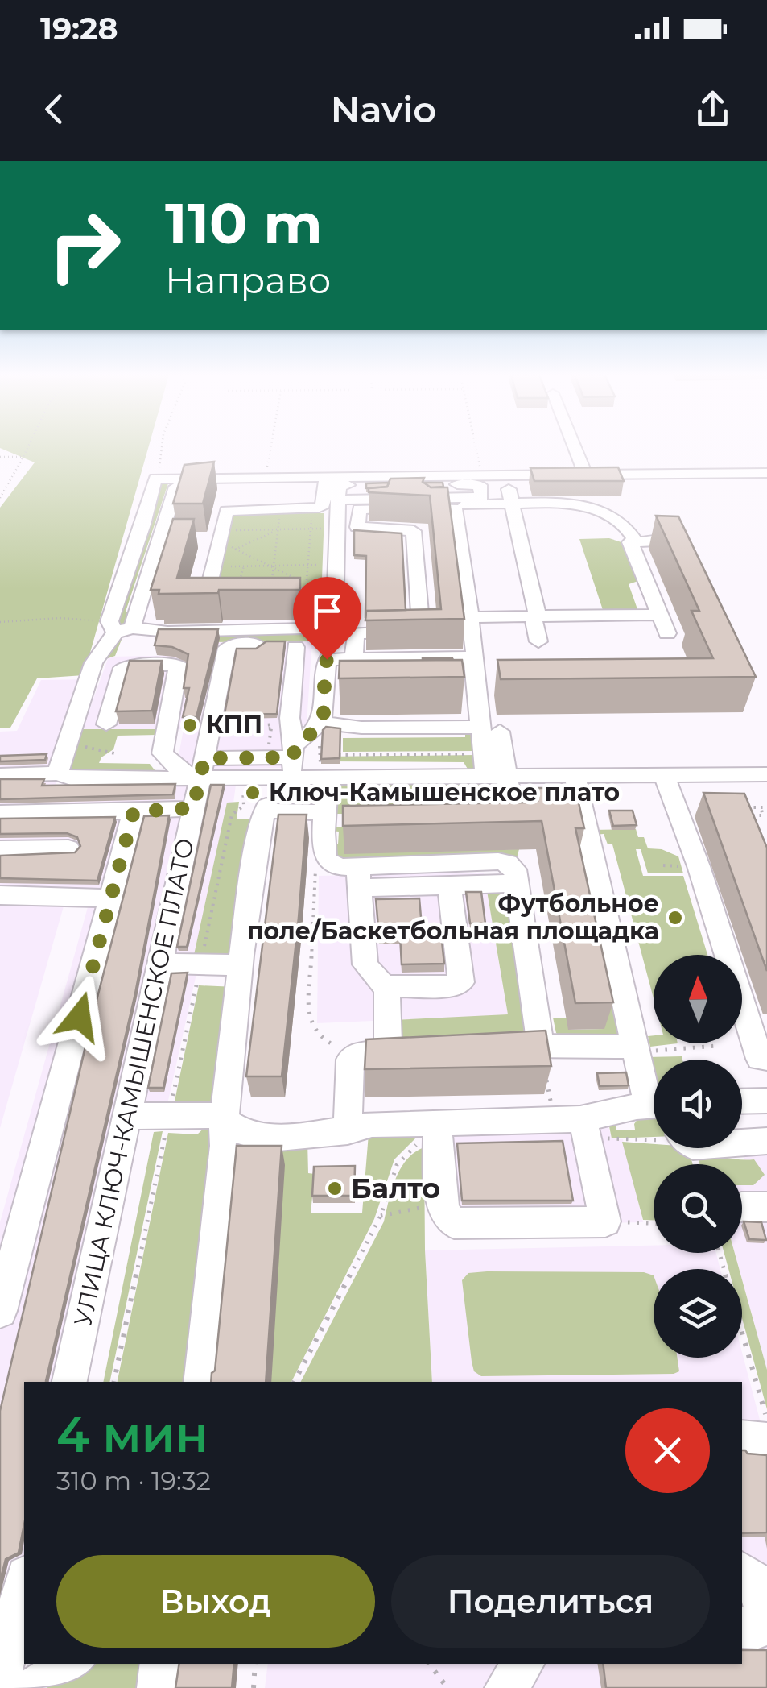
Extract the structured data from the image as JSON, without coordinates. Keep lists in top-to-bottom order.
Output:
{
  "streets": {
    "street": ["УЛИЦА КЛЮЧ-КАМЫШЕНСКОЕ ПЛАТО"]
  },
  "places": [
    "КПП",
    "Ключ-Камышенское плато",
    "Футбольное поле/Баскетбольная площадка",
    "Балто"
  ],
  "north": "top",
  "page": {
    "status": "19:28",
    "header": "Navio",
    "turn": ["110 m", "Направо"],
    "heading": ["4 мин", "310 m · 19:32"],
    "buttons": ["Выход", "Поделиться"]
  }
}
